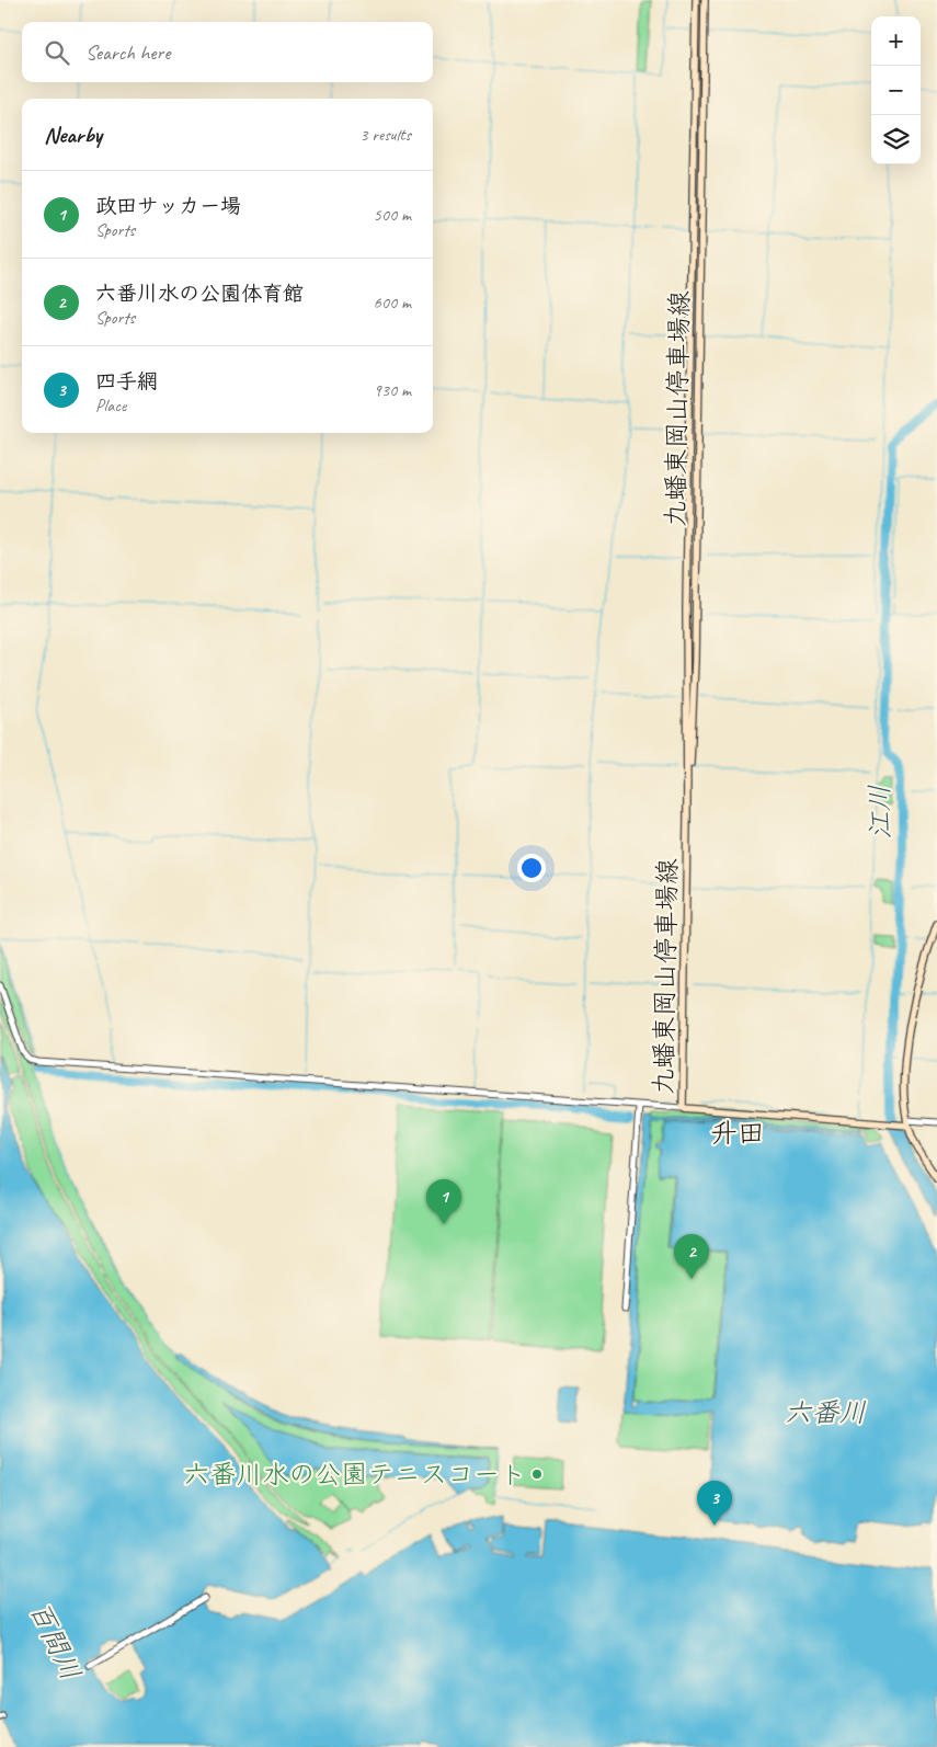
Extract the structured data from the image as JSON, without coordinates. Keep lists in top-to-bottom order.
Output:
{
  "streets": {
    "main road": ["九蟠東岡山停車場線"]
  },
  "districts": ["升田"],
  "water": ["江川", "六番川", "百間川"],
  "places": ["六番川水の公園テニスコート"],
  "page": {
    "map_buttons": ["+", "−"],
    "search": "Search here",
    "heading": ["Nearby", "3 results"],
    "list": [
      {
        "mark": "1",
        "name": "政田サッカー場",
        "note": "Sports",
        "value": "500 m"
      },
      {
        "mark": "2",
        "name": "六番川水の公園体育館",
        "note": "Sports",
        "value": "600 m"
      },
      {
        "mark": "3",
        "name": "四手網",
        "note": "Place",
        "value": "930 m"
      }
    ],
    "pins": ["1", "2", "3"]
  }
}
